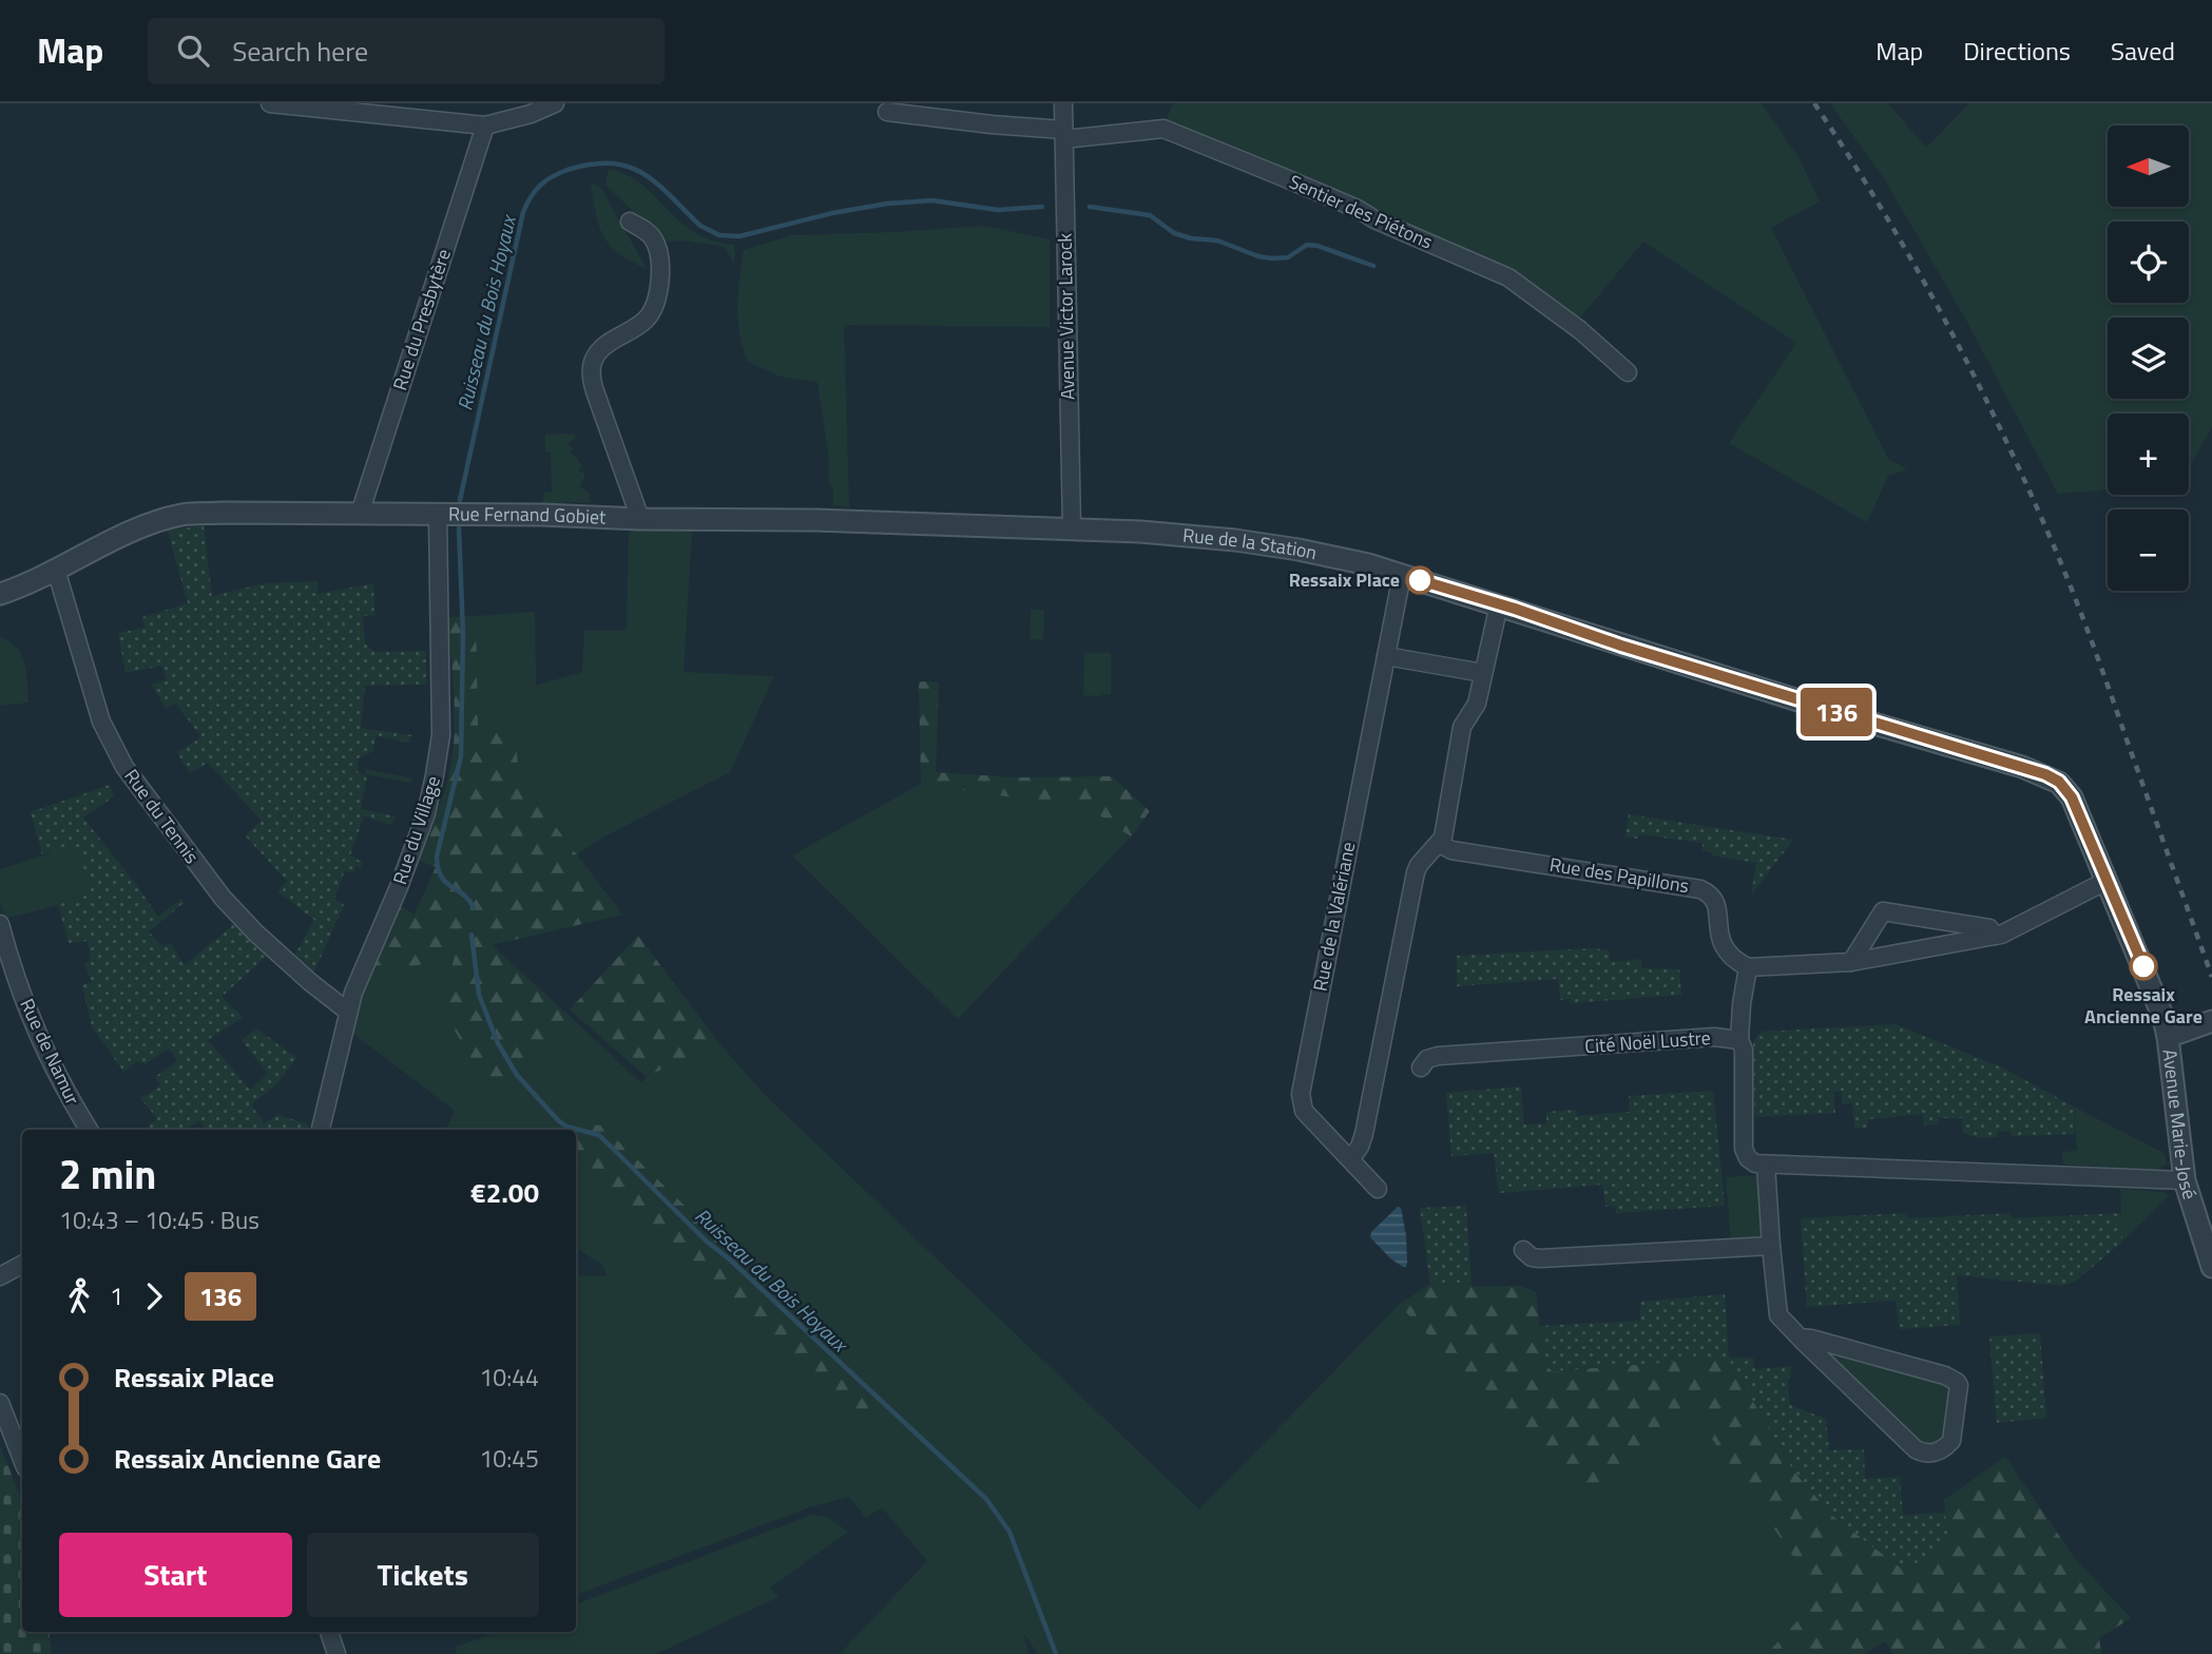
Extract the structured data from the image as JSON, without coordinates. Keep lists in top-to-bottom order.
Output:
{
  "streets": {
    "street": [
      "Sentier des Piétons",
      "Avenue Victor Larock",
      "Rue du Presbytère",
      "Rue Fernand Gobiet",
      "Rue de la Station",
      "Rue du Tennis",
      "Rue du Village",
      "Rue des Papillons",
      "Rue de la Valériane",
      "Cité Noël Lustre",
      "Rue de Namur",
      "Avenue Marie-José"
    ]
  },
  "crossings": [
    ["Sentier des Piétons", "Avenue Victor Larock"],
    ["Avenue Victor Larock", "Rue Fernand Gobiet"],
    ["Avenue Victor Larock", "Rue de la Station"],
    ["Rue du Presbytère", "Rue Fernand Gobiet"],
    ["Rue Fernand Gobiet", "Rue de la Station"],
    ["Rue Fernand Gobiet", "Rue du Tennis"],
    ["Rue Fernand Gobiet", "Rue du Village"],
    ["Rue de la Station", "Rue de la Valériane"],
    ["Rue de la Station", "Avenue Marie-José"],
    ["Rue du Tennis", "Rue du Village"]
  ],
  "water": ["Ruisseau du Bois Hoyaux"],
  "places": ["Ressaix Place", "Ressaix Ancienne Gare"],
  "lines": ["bus line 136"],
  "north": "left",
  "page": {
    "header": "Map",
    "search": "Search here",
    "nav": ["Map", "Directions", "Saved"],
    "on_map": "136",
    "map_buttons": ["+", "−"],
    "heading": ["2 min", "10:43 – 10:45 · Bus", "€2.00"],
    "legs": ["1", "136"],
    "list": [
      {
        "name": "Ressaix Place",
        "value": "10:44"
      },
      {
        "name": "Ressaix Ancienne Gare",
        "value": "10:45"
      }
    ],
    "buttons": ["Start", "Tickets"]
  }
}
